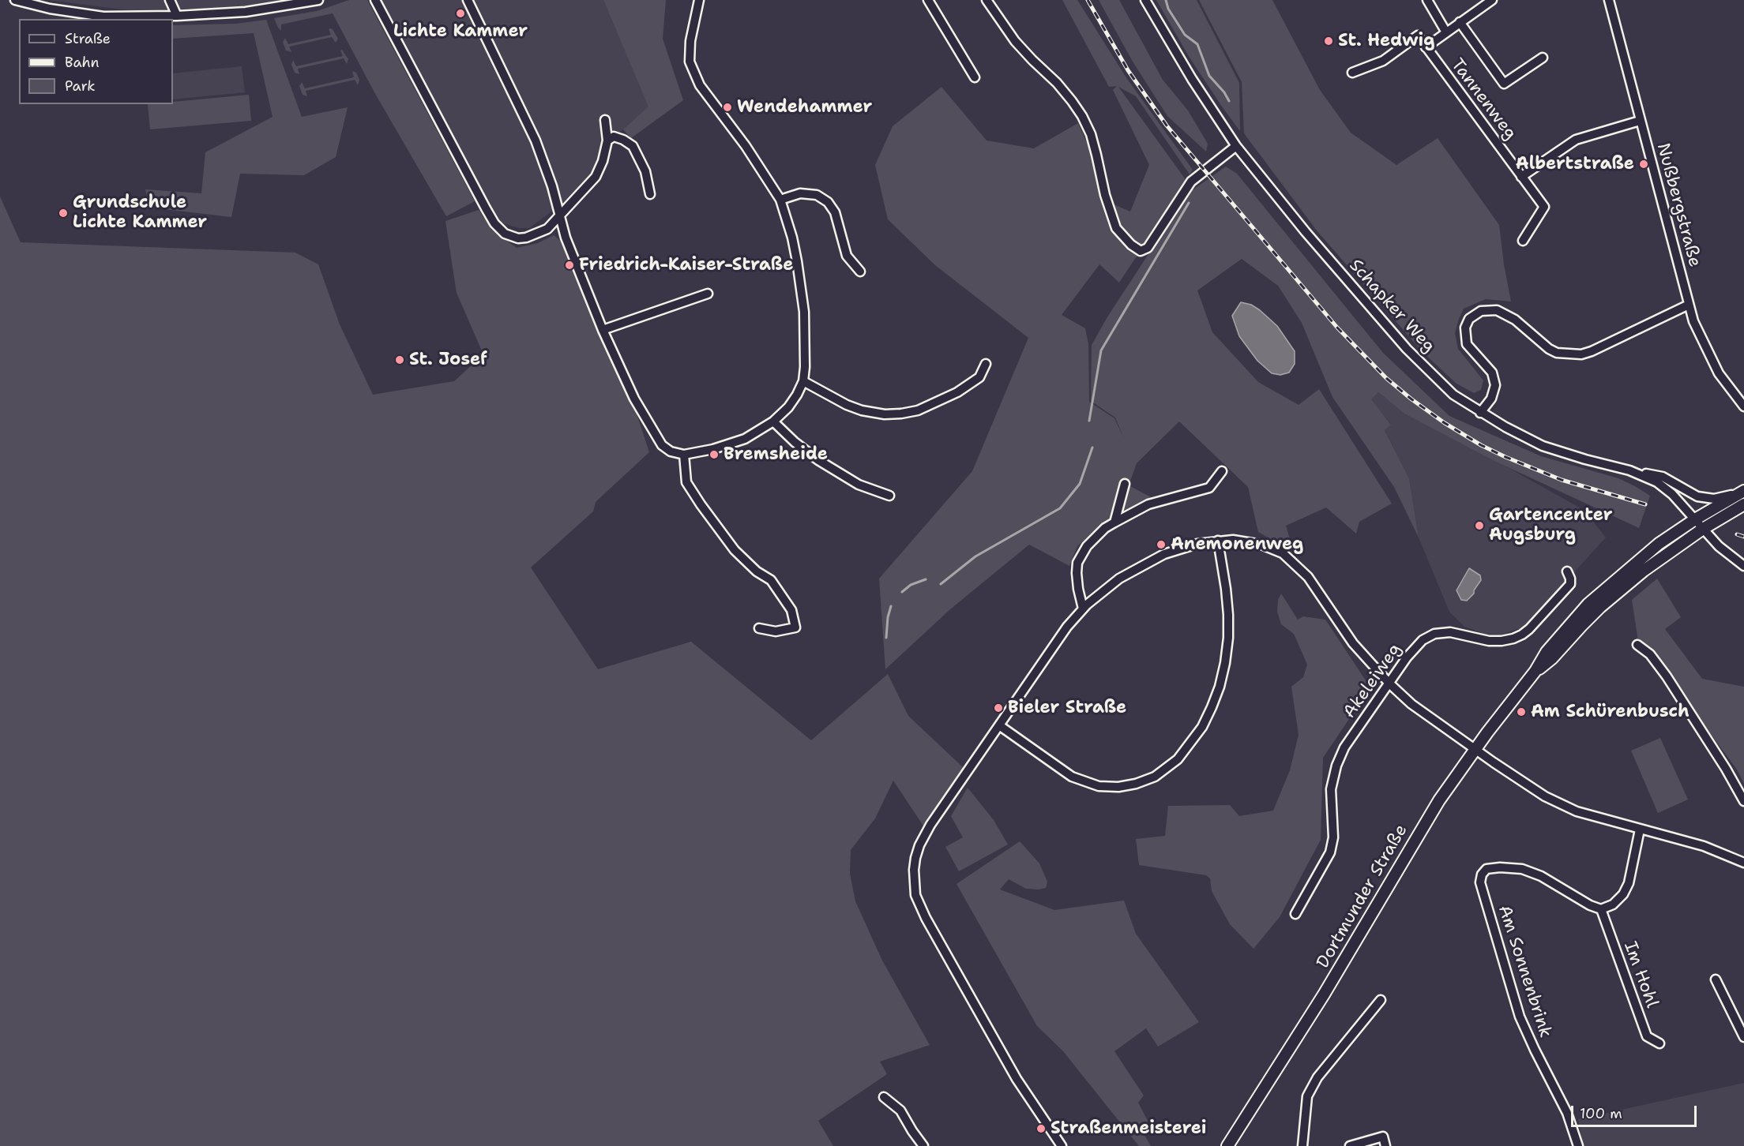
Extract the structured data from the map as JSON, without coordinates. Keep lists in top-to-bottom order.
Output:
{
  "streets": {
    "main road": ["Dortmunder Straße"],
    "street": [
      "Tannenweg",
      "Nußbergstraße",
      "Schapker Weg",
      "Akeleiweg",
      "Am Sonnenbrink",
      "Im Hohl"
    ]
  },
  "crossings": [
    ["Schapker Weg", "Dortmunder Straße"],
    ["Am Sonnenbrink", "Im Hohl"]
  ],
  "places": [
    "Lichte Kammer",
    "St. Hedwig",
    "Wendehammer",
    "Albertstraße",
    "Grundschule Lichte Kammer",
    "Friedrich-Kaiser-Straße",
    "St. Josef",
    "Bremsheide",
    "Gartencenter Augsburg",
    "Anemonenweg",
    "Bieler Straße",
    "Am Schürenbusch",
    "Straßenmeisterei"
  ],
  "legend": ["Straße", "Bahn", "Park"],
  "scale_bar": "100 m"
}
